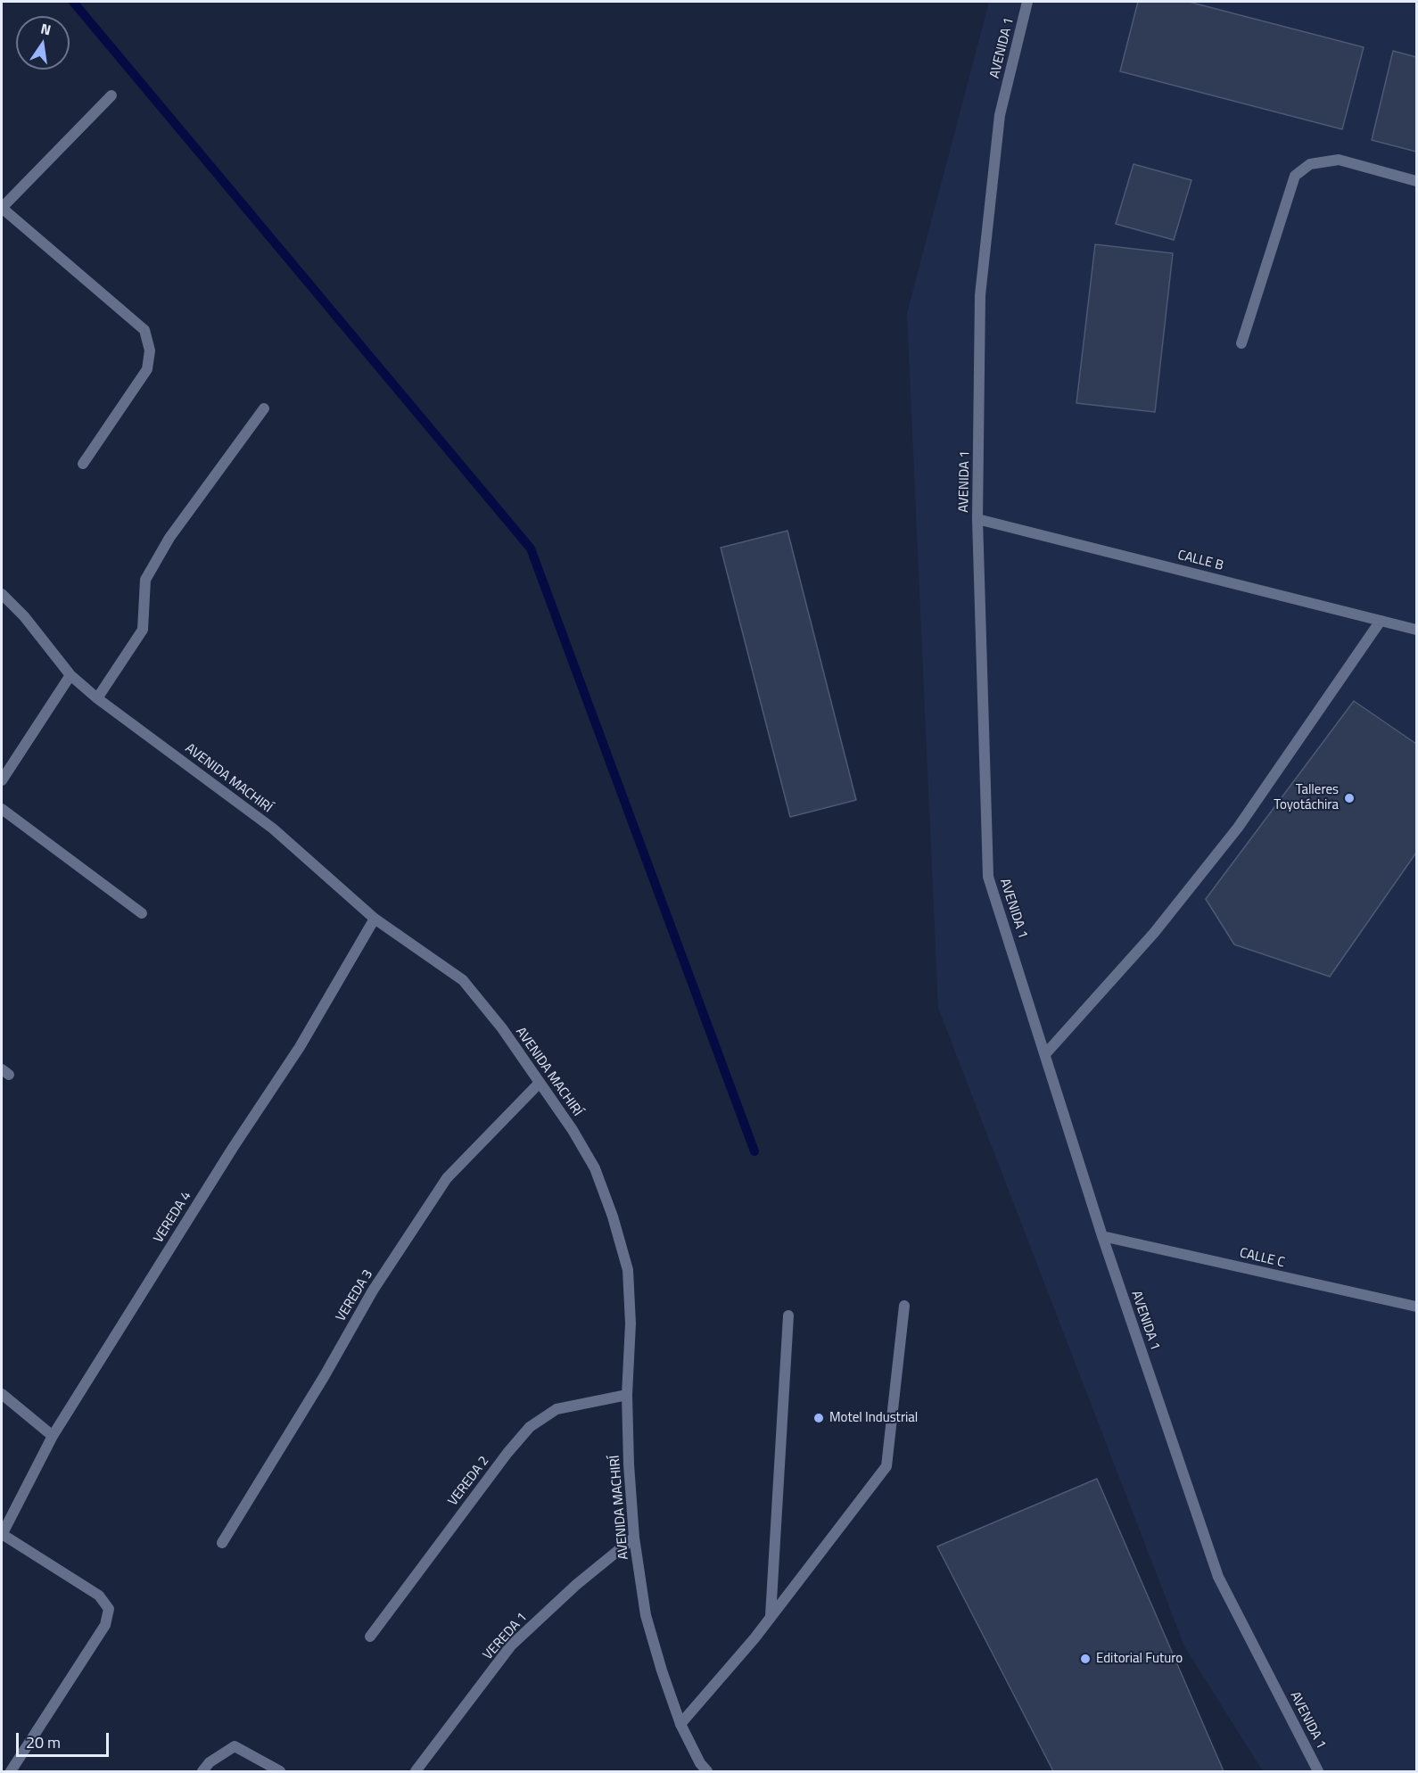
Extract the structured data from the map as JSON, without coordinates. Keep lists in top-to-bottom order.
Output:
{
  "streets": {
    "street": [
      "AVENIDA 1",
      "CALLE B",
      "AVENIDA MACHIRÍ",
      "VEREDA 4",
      "CALLE C",
      "VEREDA 3",
      "VEREDA 2",
      "VEREDA 1"
    ]
  },
  "crossings": [
    ["AVENIDA 1", "CALLE B"],
    ["AVENIDA 1", "CALLE C"],
    ["AVENIDA MACHIRÍ", "VEREDA 4"],
    ["AVENIDA MACHIRÍ", "VEREDA 3"],
    ["AVENIDA MACHIRÍ", "VEREDA 2"],
    ["AVENIDA MACHIRÍ", "VEREDA 1"]
  ],
  "places": ["Talleres Toyotáchira", "Motel Industrial", "Editorial Futuro"],
  "scale_bar": "20 m",
  "north": "top"
}
